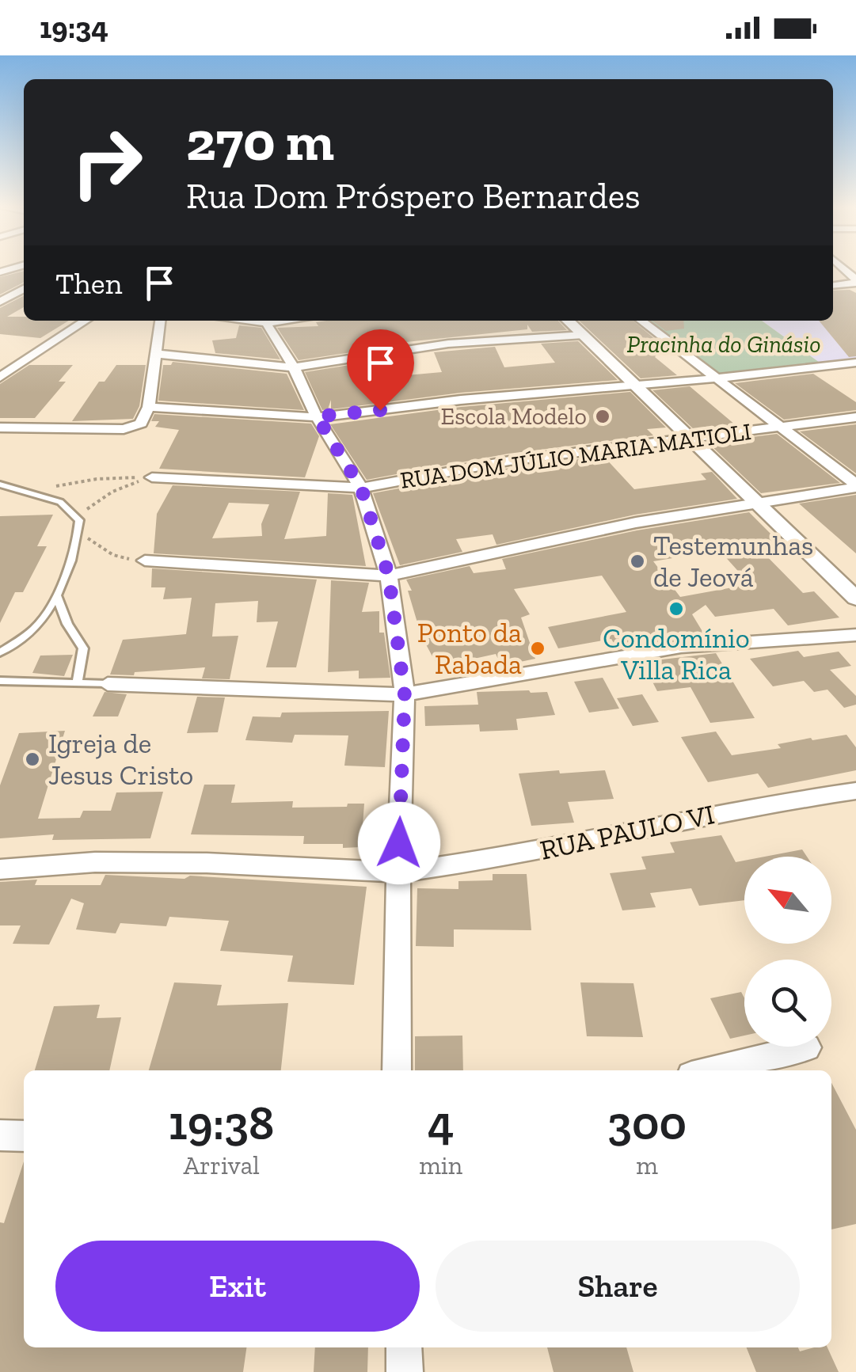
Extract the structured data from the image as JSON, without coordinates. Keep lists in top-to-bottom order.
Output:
{
  "streets": {
    "street": ["RUA DOM JÚLIO MARIA MATIOLI", "RUA PAULO VI"]
  },
  "parks": ["Pracinha do Ginásio"],
  "places": [
    "Escola Modelo",
    "Testemunhas de Jeová",
    "Condomínio Villa Rica",
    "Ponto da Rabada",
    "Igreja de Jesus Cristo"
  ],
  "north": "top left",
  "page": {
    "status": "19:34",
    "turn": ["270 m", "Rua Dom Próspero Bernardes"],
    "then": "Then",
    "eta": [
      "19:38",
      "Arrival",
      "4",
      "min",
      "300",
      "m"
    ],
    "buttons": ["Exit", "Share"]
  }
}
